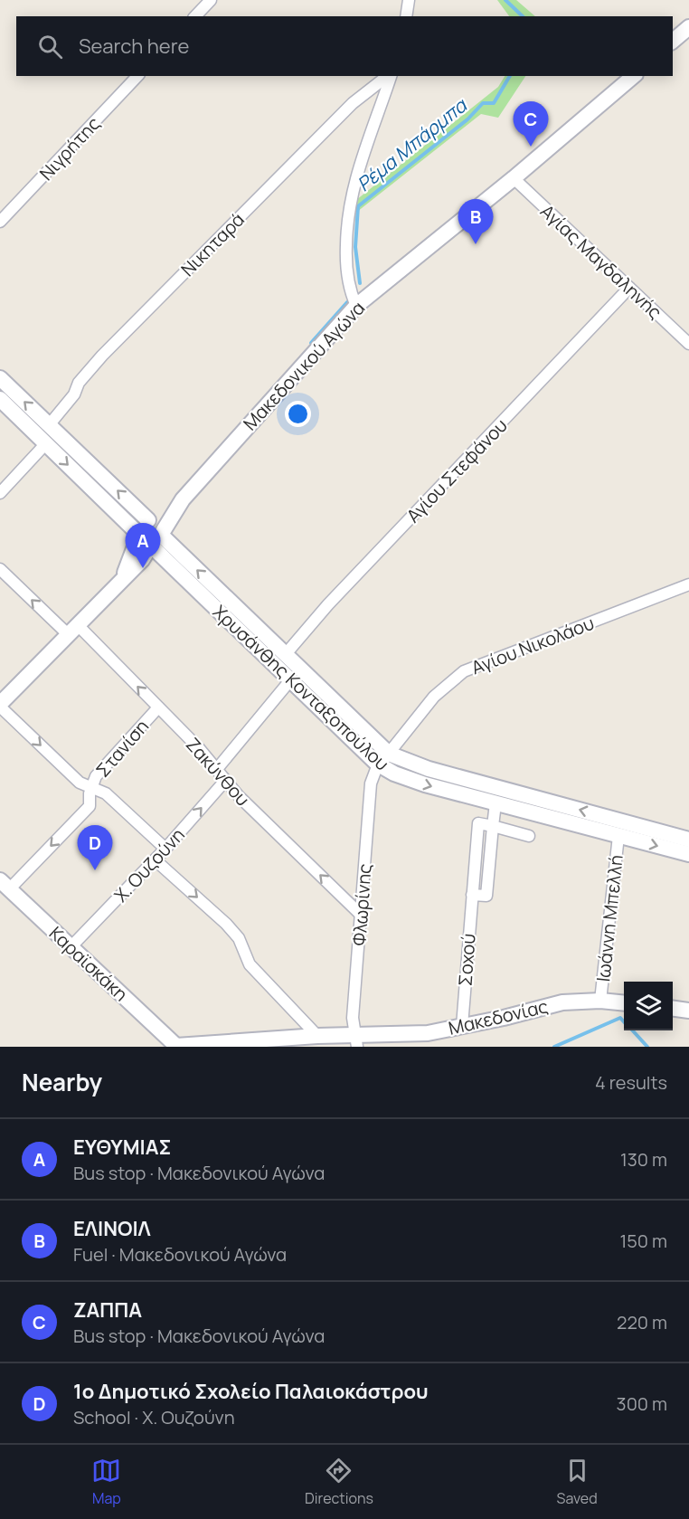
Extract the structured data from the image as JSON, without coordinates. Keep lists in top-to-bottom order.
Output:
{
  "streets": {
    "street": [
      "Νιγρήτης",
      "Νικηταρά",
      "Αγίας Μαγδαληνής",
      "Μακεδονικού Αγώνα",
      "Αγίου Στεφάνου",
      "Αγίου Νικολάου",
      "Χρυσάνθης Κονταξοπούλου",
      "Στανίση",
      "Ζακύνθου",
      "Χ. Ουζούνη",
      "Φλωρίνης",
      "Ιωάννη Μπελλή",
      "Σοχού",
      "Καραϊσκάκη",
      "Μακεδονίας"
    ]
  },
  "crossings": [
    ["Αγίας Μαγδαληνής", "Μακεδονικού Αγώνα"],
    ["Αγίας Μαγδαληνής", "Αγίου Στεφάνου"],
    ["Αγίου Στεφάνου", "Χρυσάνθης Κονταξοπούλου"],
    ["Αγίου Νικολάου", "Χρυσάνθης Κονταξοπούλου"],
    ["Αγίου Νικολάου", "Φλωρίνης"],
    ["Χρυσάνθης Κονταξοπούλου", "Φλωρίνης"],
    ["Χρυσάνθης Κονταξοπούλου", "Ιωάννη Μπελλή"],
    ["Στανίση", "Ζακύνθου"],
    ["Στανίση", "Καραϊσκάκη"],
    ["Ζακύνθου", "Χ. Ουζούνη"],
    ["Ζακύνθου", "Φλωρίνης"],
    ["Χ. Ουζούνη", "Καραϊσκάκη"],
    ["Φλωρίνης", "Μακεδονίας"],
    ["Ιωάννη Μπελλή", "Μακεδονίας"],
    ["Σοχού", "Μακεδονίας"],
    ["Καραϊσκάκη", "Μακεδονίας"]
  ],
  "one_way": ["Στανίση", "Ζακύνθου", "Χ. Ουζούνη"],
  "water": ["Ρέμα Μπάρμπα"],
  "page": {
    "search": "Search here",
    "pins": [
      "C",
      "B",
      "A",
      "D"
    ],
    "heading": ["Nearby", "4 results"],
    "list": [
      {
        "mark": "A",
        "name": "ΕΥΘΥΜΙΑΣ",
        "note": "Bus stop · Μακεδονικού Αγώνα",
        "value": "130 m"
      },
      {
        "mark": "B",
        "name": "ΕΛΙΝΟΙΛ",
        "note": "Fuel · Μακεδονικού Αγώνα",
        "value": "150 m"
      },
      {
        "mark": "C",
        "name": "ΖΑΠΠΑ",
        "note": "Bus stop · Μακεδονικού Αγώνα",
        "value": "220 m"
      },
      {
        "mark": "D",
        "name": "1ο Δημοτικό Σχολείο Παλαιοκάστρου",
        "note": "School · Χ. Ουζούνη",
        "value": "300 m"
      }
    ],
    "nav": ["Map", "Directions", "Saved"]
  }
}
